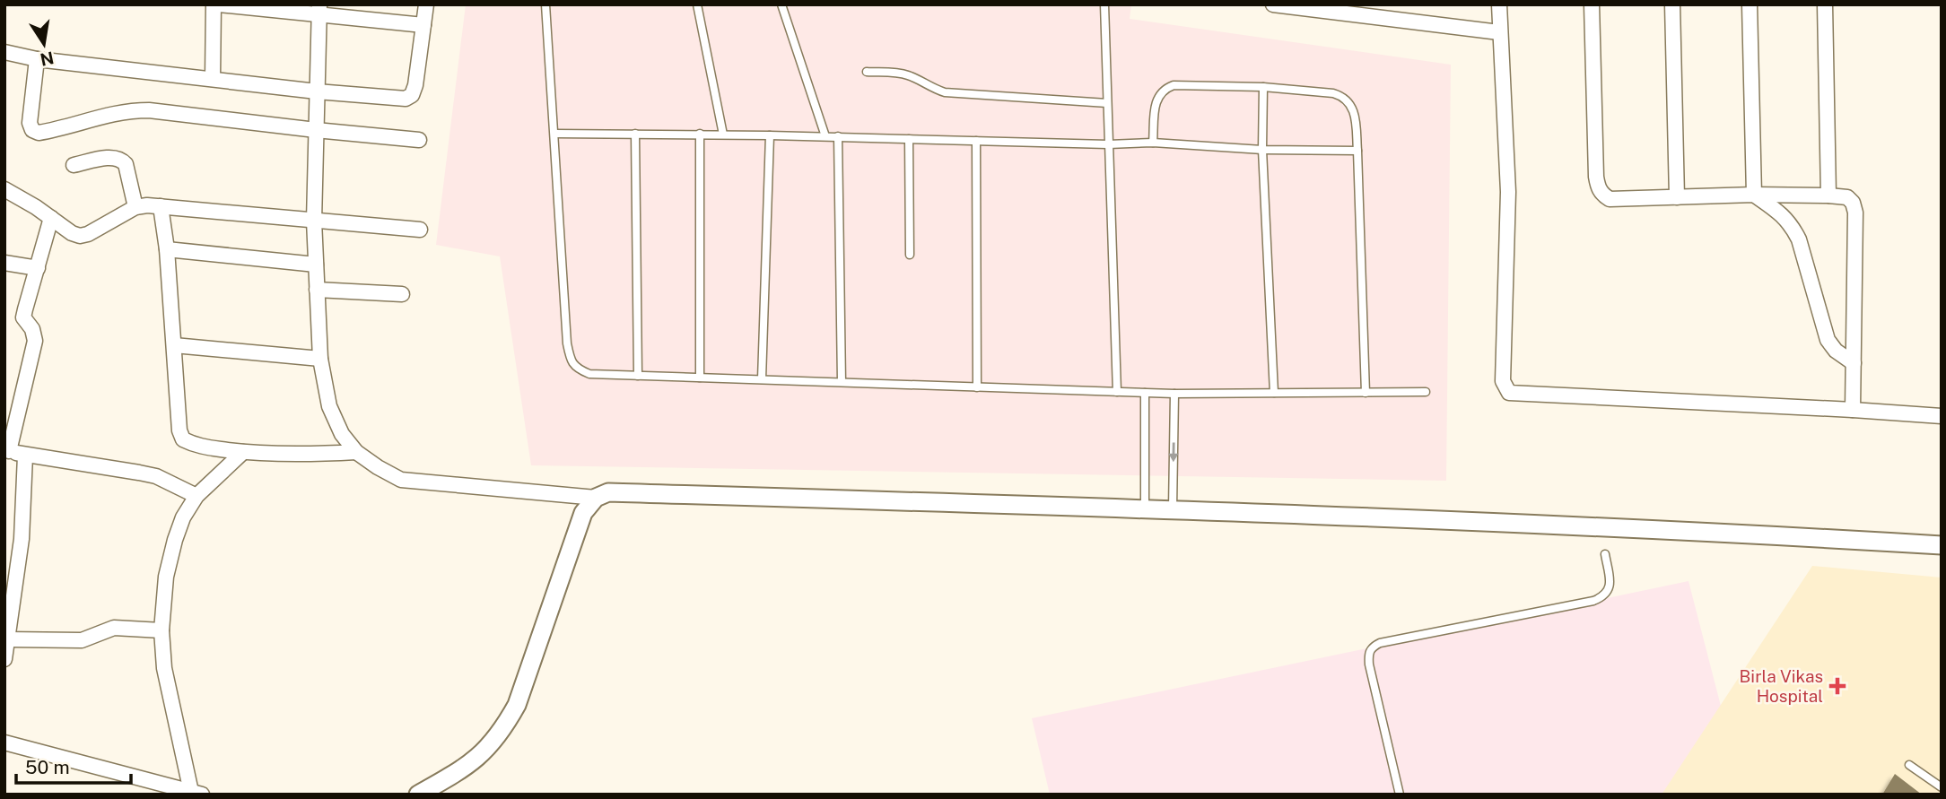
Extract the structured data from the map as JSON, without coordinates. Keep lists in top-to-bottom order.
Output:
{
  "places": {
    "health": ["Birla Vikas Hospital"]
  },
  "scale_bar": "50 m",
  "north": "bottom"
}
